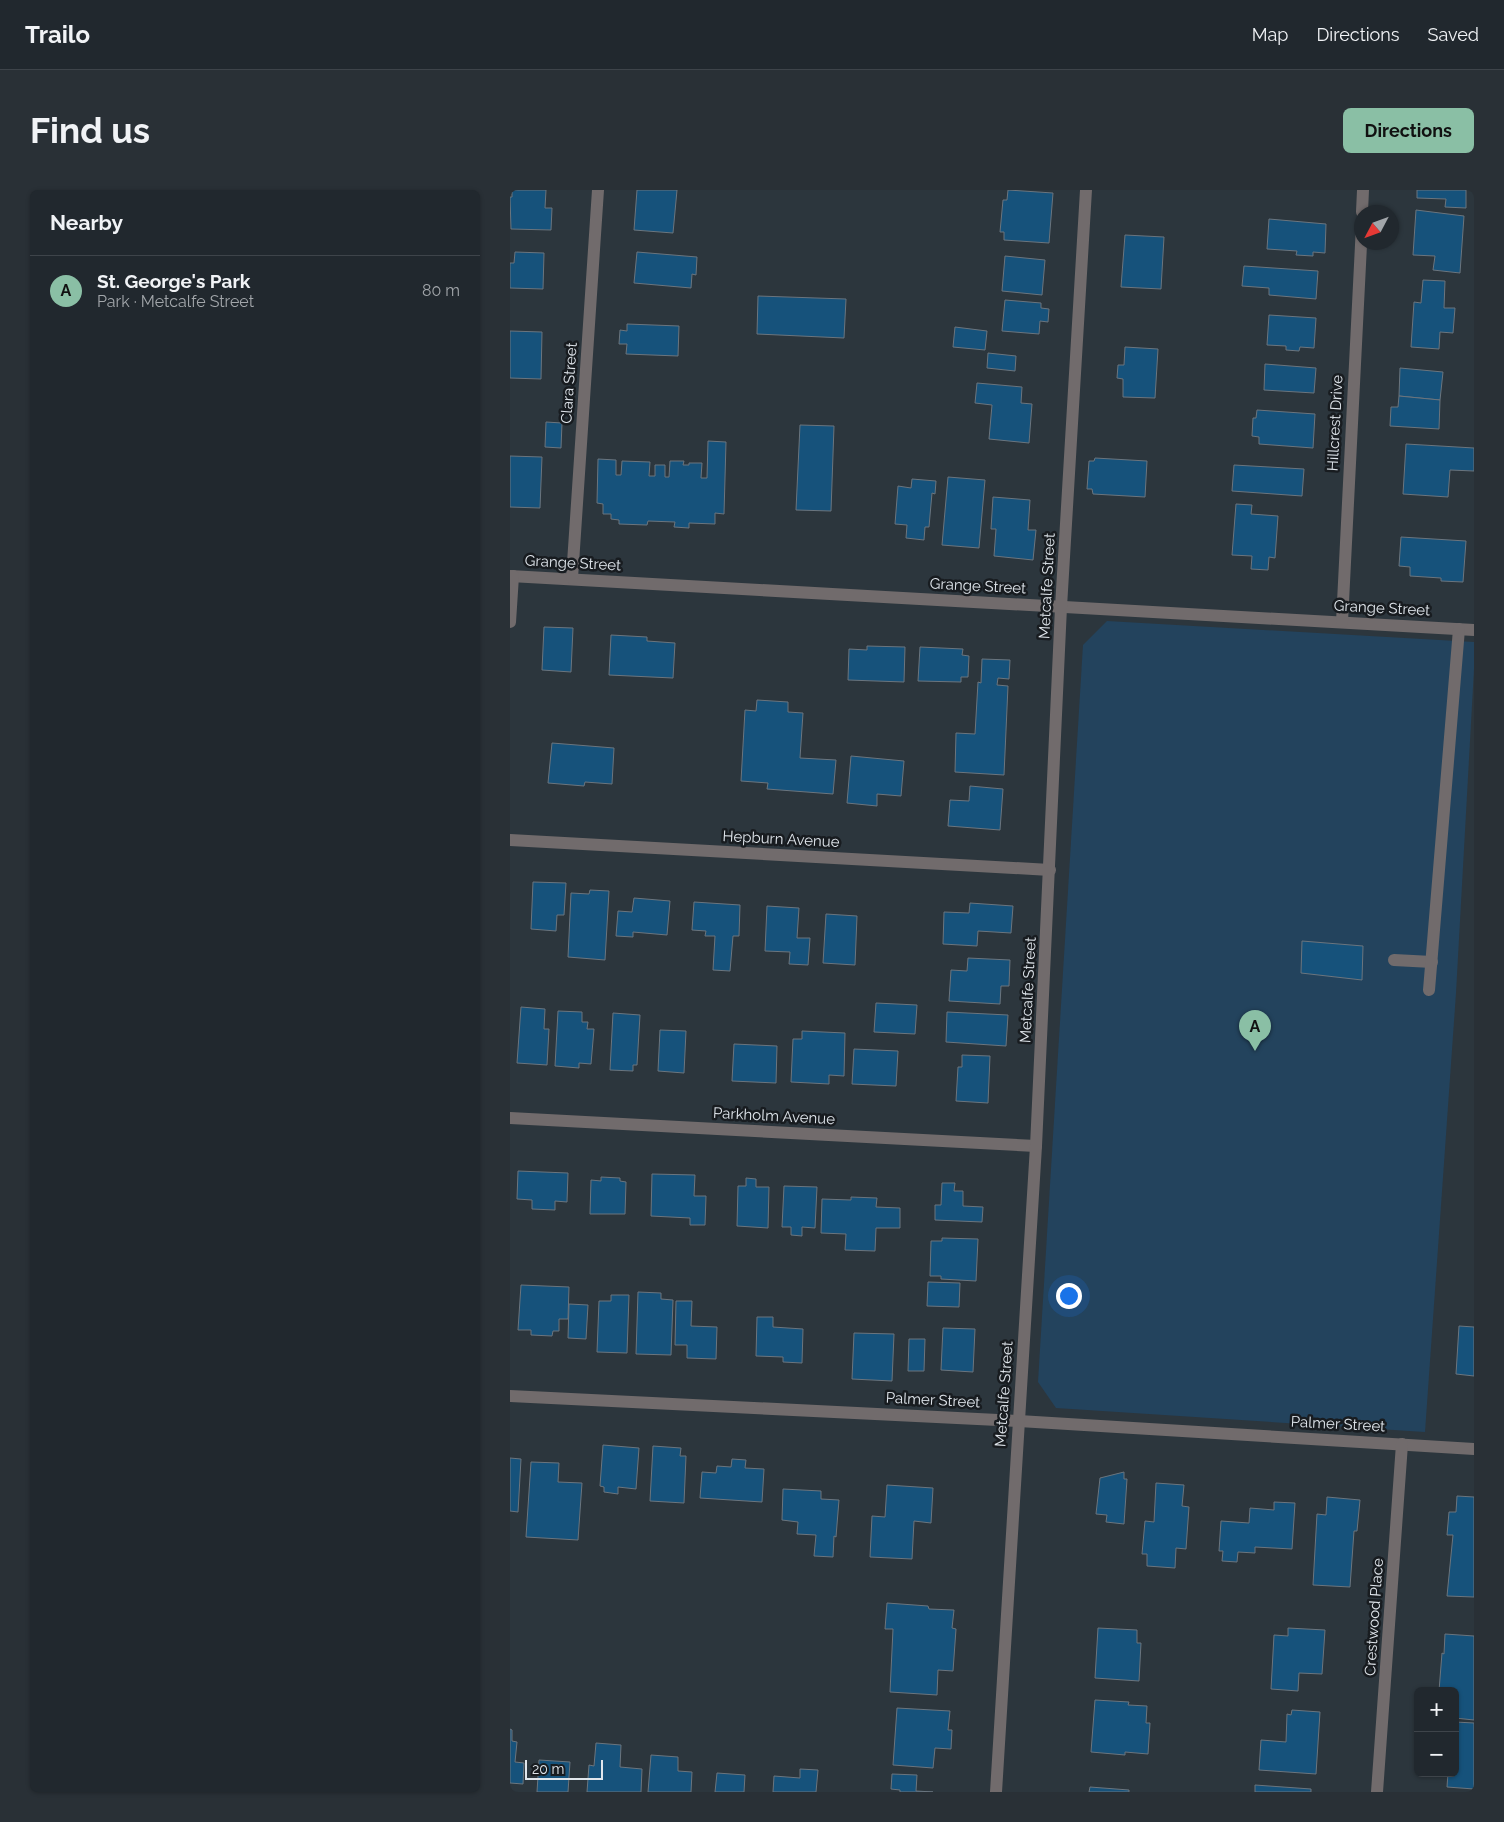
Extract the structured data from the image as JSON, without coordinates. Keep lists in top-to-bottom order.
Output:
{
  "streets": {
    "street": [
      "Clara Street",
      "Hillcrest Drive",
      "Grange Street",
      "Metcalfe Street",
      "Hepburn Avenue",
      "Parkholm Avenue",
      "Palmer Street",
      "Crestwood Place"
    ]
  },
  "crossings": [
    ["Clara Street", "Grange Street"],
    ["Hillcrest Drive", "Grange Street"],
    ["Grange Street", "Metcalfe Street"],
    ["Metcalfe Street", "Hepburn Avenue"],
    ["Metcalfe Street", "Parkholm Avenue"],
    ["Metcalfe Street", "Palmer Street"],
    ["Palmer Street", "Crestwood Place"]
  ],
  "scale_bar": "20 m",
  "north": "bottom left",
  "page": {
    "header": "Trailo",
    "nav": ["Map", "Directions", "Saved"],
    "buttons": "Directions",
    "title": "Find us",
    "heading": "Nearby",
    "list": [
      {
        "mark": "A",
        "name": "St. George's Park",
        "note": "Park · Metcalfe Street",
        "value": "80 m"
      }
    ],
    "pins": "A",
    "map_buttons": ["+", "−"],
    "scale": "20 m"
  }
}
